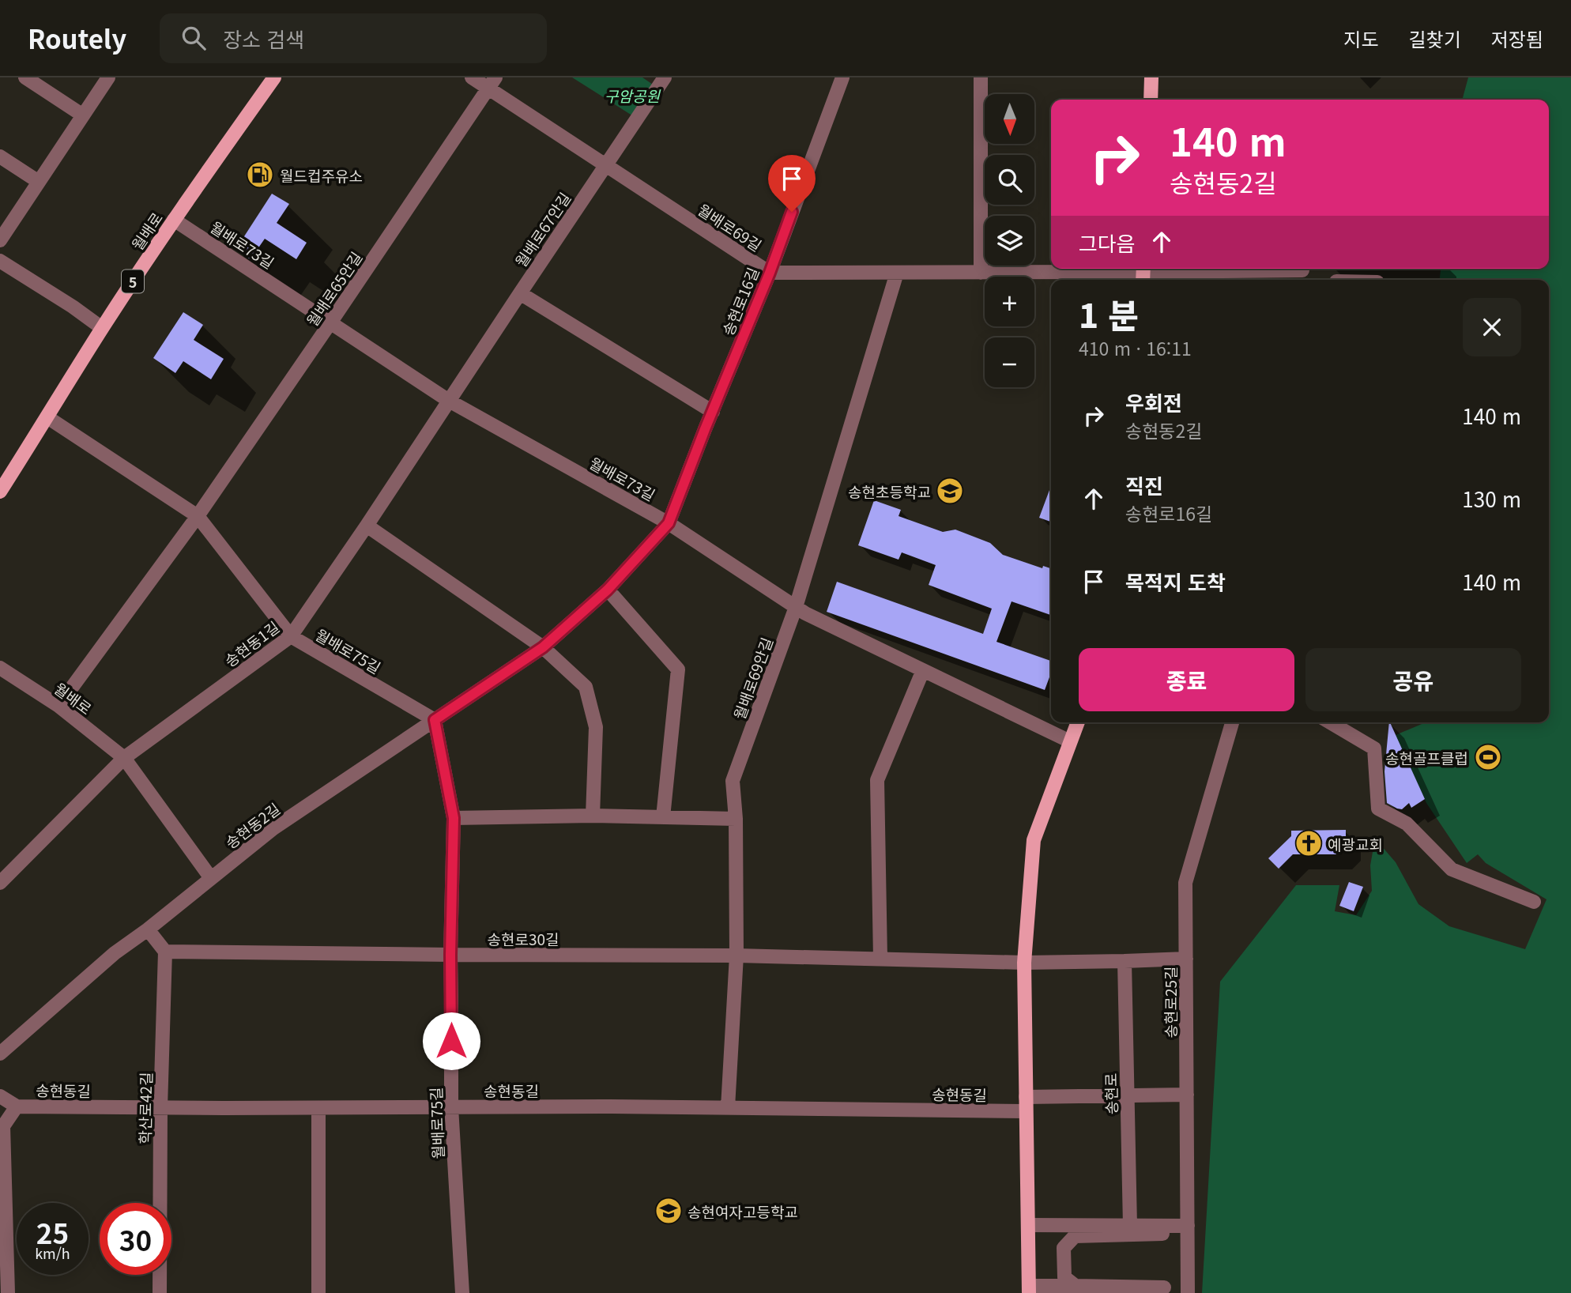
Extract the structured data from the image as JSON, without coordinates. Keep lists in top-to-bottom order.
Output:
{
  "streets": {
    "main road": ["월배로", "5"],
    "street": [
      "월배로69길",
      "월배로67안길",
      "월배로73길",
      "월배로65안길",
      "송현로16길",
      "송현동1길",
      "월배로75길",
      "월배로69안길",
      "송현동2길",
      "송현로30길",
      "송현로25길",
      "송현동길",
      "송현로",
      "학산로42길"
    ]
  },
  "crossings": [
    ["월배로69길", "월배로67안길"],
    ["월배로69길", "월배로65안길"],
    ["월배로69길", "송현로16길"],
    ["월배로67안길", "월배로73길"],
    ["월배로67안길", "송현동1길"],
    ["월배로", "월배로73길"],
    ["월배로", "송현동1길"],
    ["월배로", "월배로75길"],
    ["월배로73길", "월배로65안길"],
    ["월배로73길", "송현로16길"],
    ["월배로73길", "송현동1길"],
    ["월배로73길", "월배로69안길"],
    ["월배로73길", "송현동2길"],
    ["월배로65안길", "월배로75길"],
    ["송현로16길", "송현동2길"],
    ["송현동1길", "월배로75길"],
    ["월배로75길", "송현동2길"],
    ["월배로75길", "송현로30길"],
    ["월배로75길", "송현동길"],
    ["월배로69안길", "송현로30길"],
    ["월배로69안길", "송현동길"],
    ["송현로30길", "학산로42길"],
    ["송현동길", "학산로42길"]
  ],
  "parks": ["구암공원"],
  "places": {
    "fuel station": ["월드컵주유소"],
    "school or university": ["송현초등학교", "송현여자고등학교"],
    "sports": ["송현골프클럽"],
    "church": ["예광교회"]
  },
  "north": "bottom",
  "page": {
    "header": "Routely",
    "search": "장소 검색",
    "nav": ["지도", "길찾기", "저장됨"],
    "map_buttons": ["+", "−"],
    "turn": ["140 m", "송현동2길"],
    "then": "그다음",
    "heading": ["1 분", "410 m · 16:11"],
    "list": [
      {
        "name": "우회전",
        "note": "송현동2길",
        "value": "140 m"
      },
      {
        "name": "직진",
        "note": "송현로16길",
        "value": "130 m"
      },
      {
        "name": "목적지 도착",
        "value": "140 m"
      }
    ],
    "buttons": ["종료", "공유"],
    "speed": "25 km/h",
    "limit": "30"
  }
}
